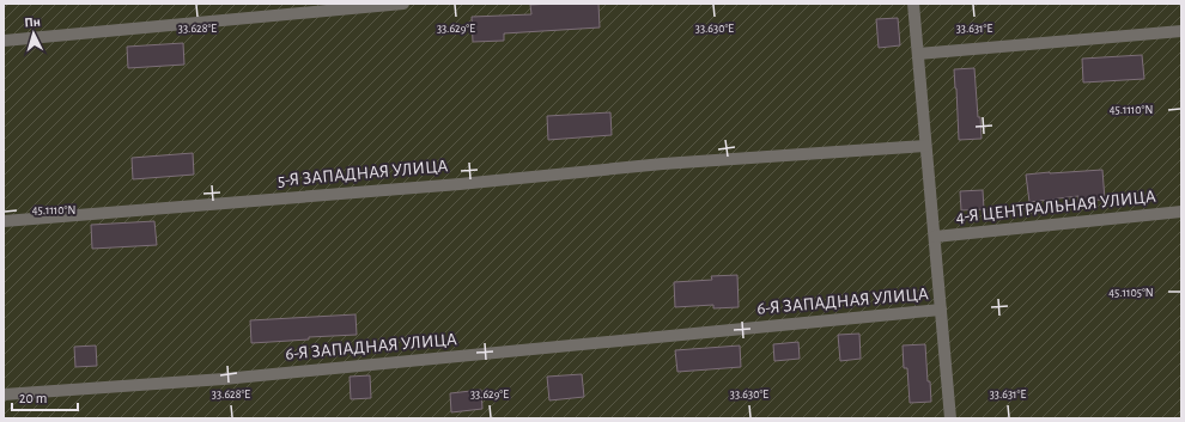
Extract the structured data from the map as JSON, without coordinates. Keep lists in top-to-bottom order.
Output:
{
  "streets": {
    "street": ["5-Я ЗАПАДНАЯ УЛИЦА", "4-Я ЦЕНТРАЛЬНАЯ УЛИЦА", "6-Я ЗАПАДНАЯ УЛИЦА"]
  },
  "scale_bar": "20 m",
  "north": "top",
  "coordinates": [
    "33.628°E",
    "33.629°E",
    "33.630°E",
    "33.631°E",
    "45.1110°N",
    "45.1105°N"
  ]
}
